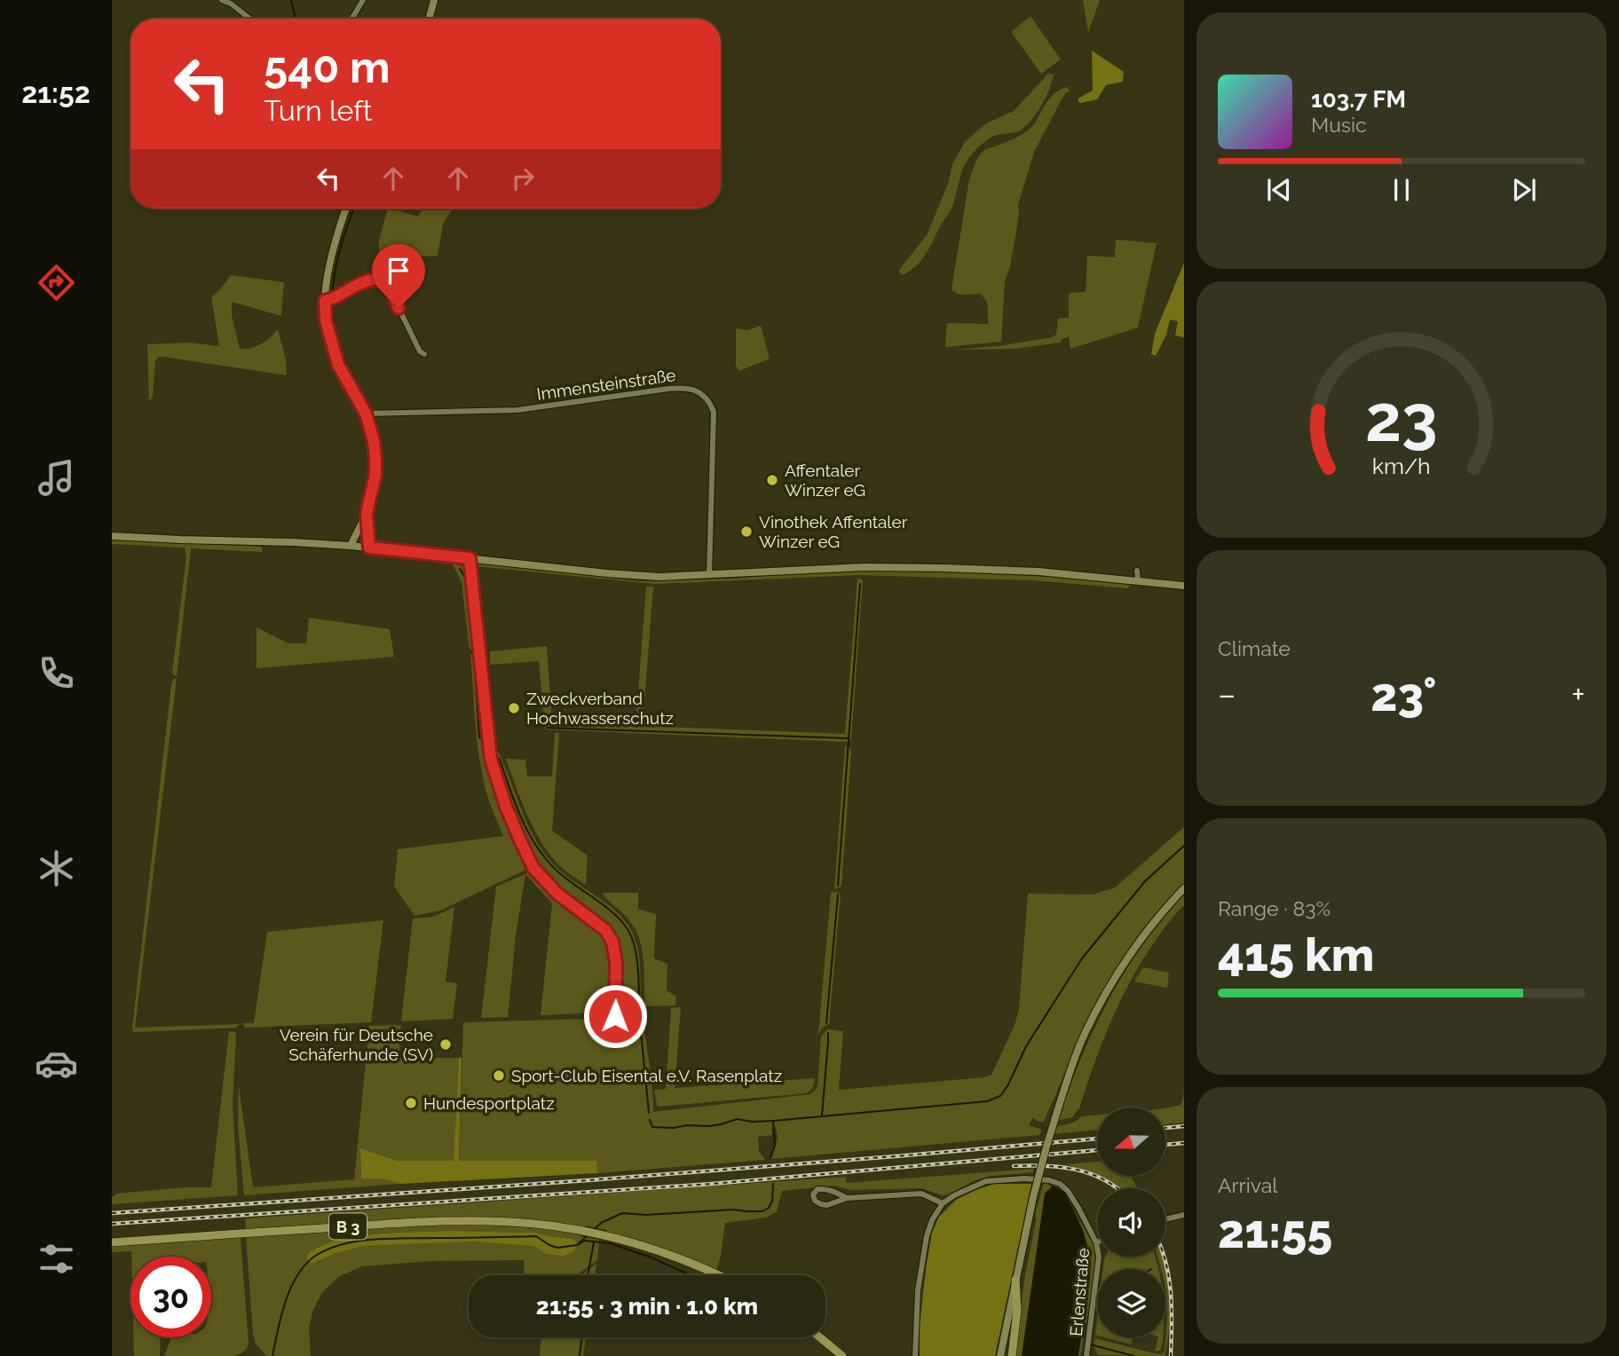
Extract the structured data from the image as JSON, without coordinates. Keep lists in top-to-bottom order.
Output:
{
  "streets": {
    "main road": ["B 3"],
    "street": ["Immensteinstraße", "Erlenstraße"]
  },
  "places": [
    "Affentaler Winzer eG",
    "Vinothek Affentaler Winzer eG",
    "Zweckverband Hochwasserschutz",
    "Verein für Deutsche Schäferhunde (SV)",
    "Sport-Club Eisental e.V. Rasenplatz",
    "Hundesportplatz"
  ],
  "north": "left",
  "page": {
    "tabs": "21:52",
    "turn": ["540 m", "Turn left"],
    "song": ["103.7 FM", "Music"],
    "tile": [
      "Climate",
      ["Range · 83%", "415 km"],
      ["Arrival", "21:55"]
    ],
    "heat": ["−", "23°", "+"],
    "limit": "30",
    "trip": "21:55 · 3 min · 1.0 km",
    "gauge": ["23", "km/h"]
  }
}
